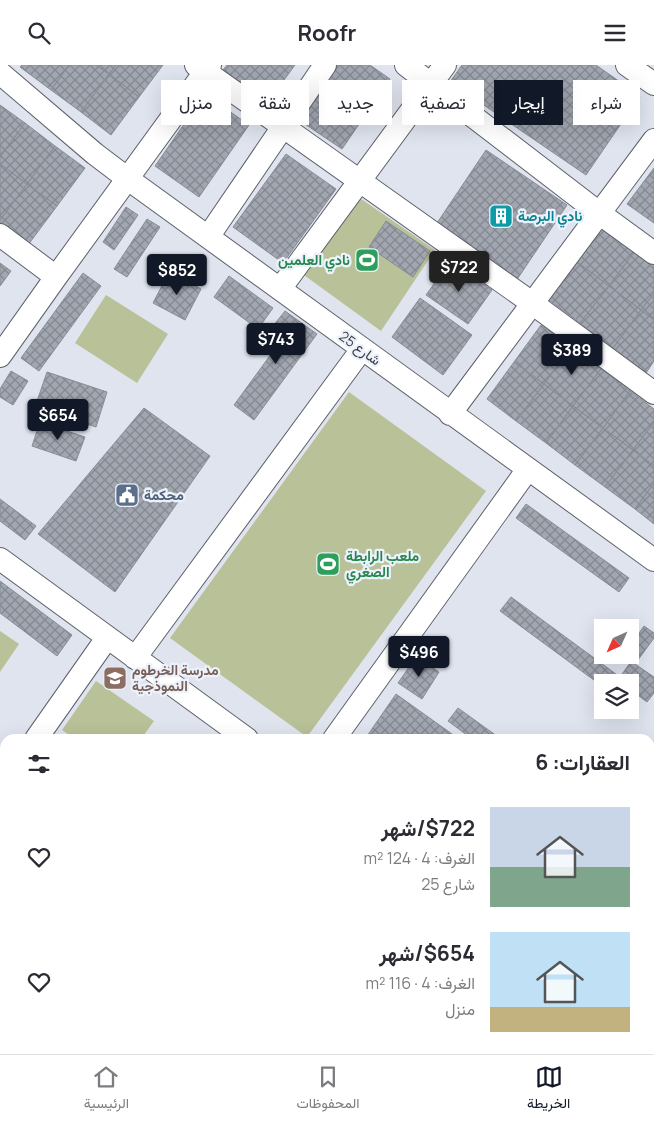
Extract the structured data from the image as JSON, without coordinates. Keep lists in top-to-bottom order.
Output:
{
  "streets": {
    "street": ["شارع 25"]
  },
  "places": {
    "building": ["نادي البرصة"],
    "sports": ["نادي العلمين", "ملعب الرابطة الصغري"],
    "public building": ["محكمة"],
    "school or university": ["مدرسة الخرطوم النموذجية"]
  },
  "north": "bottom left",
  "page": {
    "header": "Roofr",
    "chip": [
      "شراء",
      "إيجار",
      "تصفية",
      "جديد",
      "شقة",
      "منزل"
    ],
    "price": [
      "$722",
      "$852",
      "$743",
      "$389",
      "$654",
      "$496"
    ],
    "heading": "العقارات: 6",
    "list": [
      {
        "name": "$722/شهر",
        "note": "الغرف: 4 · 124 m² · شارع 25"
      },
      {
        "name": "$654/شهر",
        "note": "الغرف: 4 · 116 m² · منزل"
      }
    ],
    "tabs": ["الخريطة", "المحفوظات", "الرئيسية"]
  }
}
